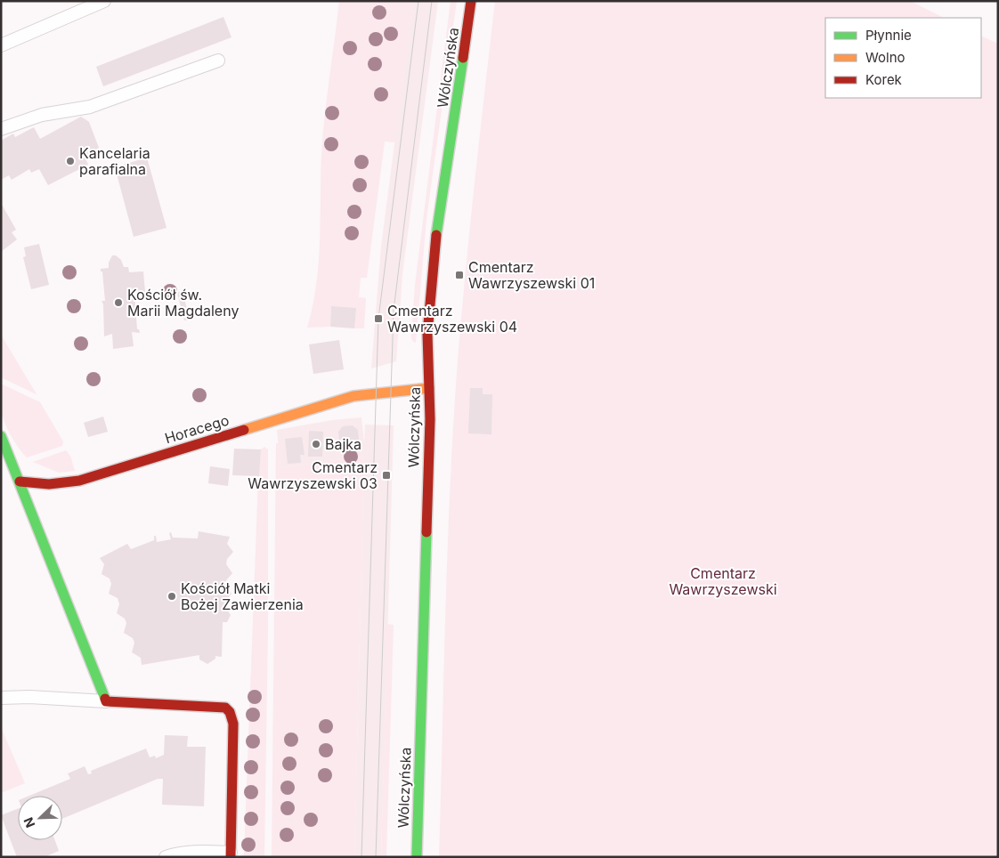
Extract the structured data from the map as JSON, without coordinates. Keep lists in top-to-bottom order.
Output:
{
  "streets": {
    "street": ["Wólczyńska", "Horacego"]
  },
  "crossings": [
    ["Wólczyńska", "Horacego"]
  ],
  "parks": ["Cmentarz Wawrzyszewski"],
  "places": {
    "other": [
      "Kancelaria parafialna",
      "Kościół św. Marii Magdaleny",
      "Bajka",
      "Kościół Matki Bożej Zawierzenia"
    ],
    "transit": ["Cmentarz Wawrzyszewski 01", "Cmentarz Wawrzyszewski 04", "Cmentarz Wawrzyszewski 03"]
  },
  "legend": ["Płynnie", "Wolno", "Korek"],
  "north": "bottom left"
}
